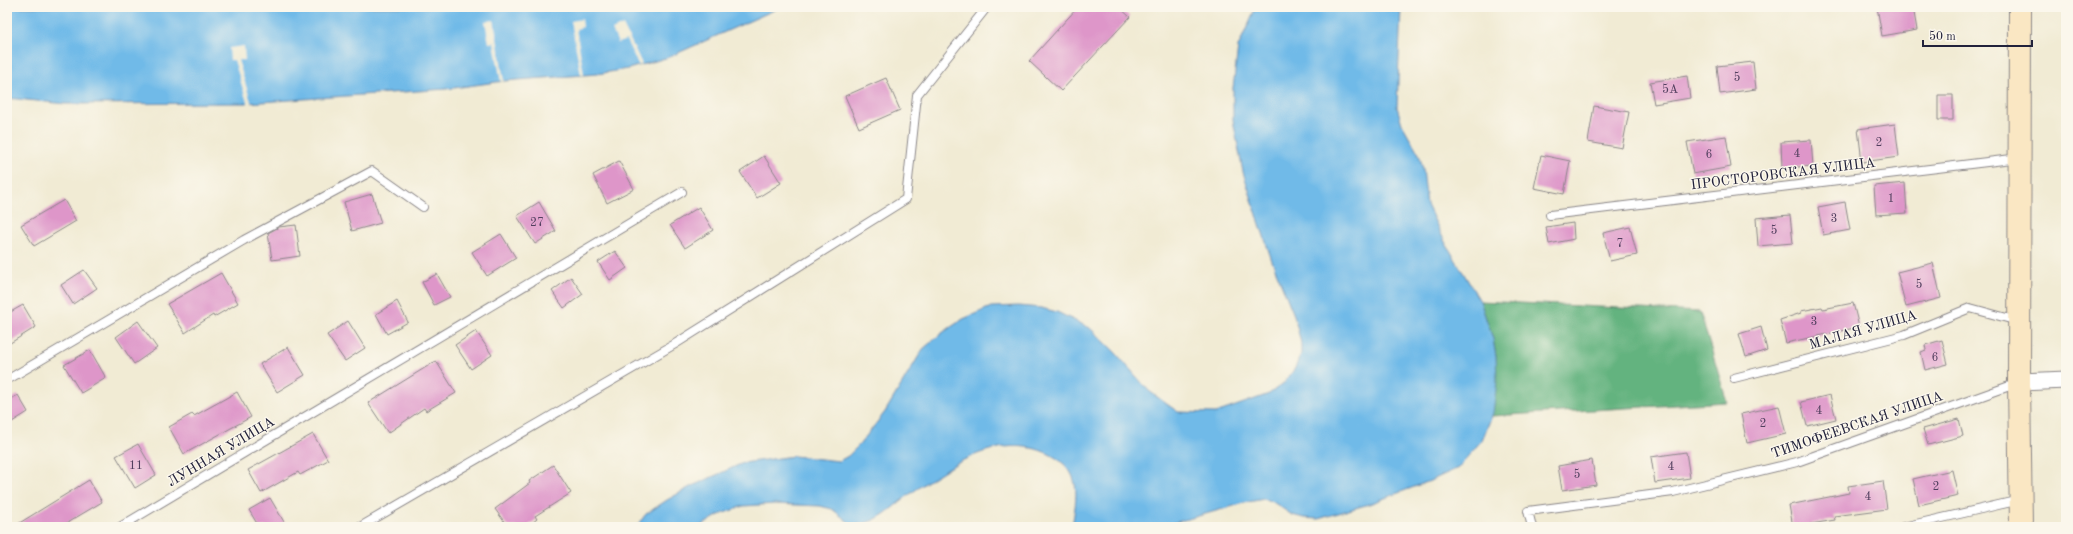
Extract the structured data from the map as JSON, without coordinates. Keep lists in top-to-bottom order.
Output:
{
  "streets": {
    "lane": [
      "ПРОСТОРОВСКАЯ УЛИЦА",
      "МАЛАЯ УЛИЦА",
      "ТИМОФЕЕВСКАЯ УЛИЦА",
      "ЛУННАЯ УЛИЦА"
    ]
  },
  "house_numbers": [
    "5",
    "5А",
    "2",
    "4",
    "6",
    "1",
    "3",
    "27",
    "5",
    "7",
    "5",
    "3",
    "6",
    "4",
    "2",
    "11",
    "4",
    "5",
    "2",
    "4"
  ],
  "scale_bar": "50 m"
}
